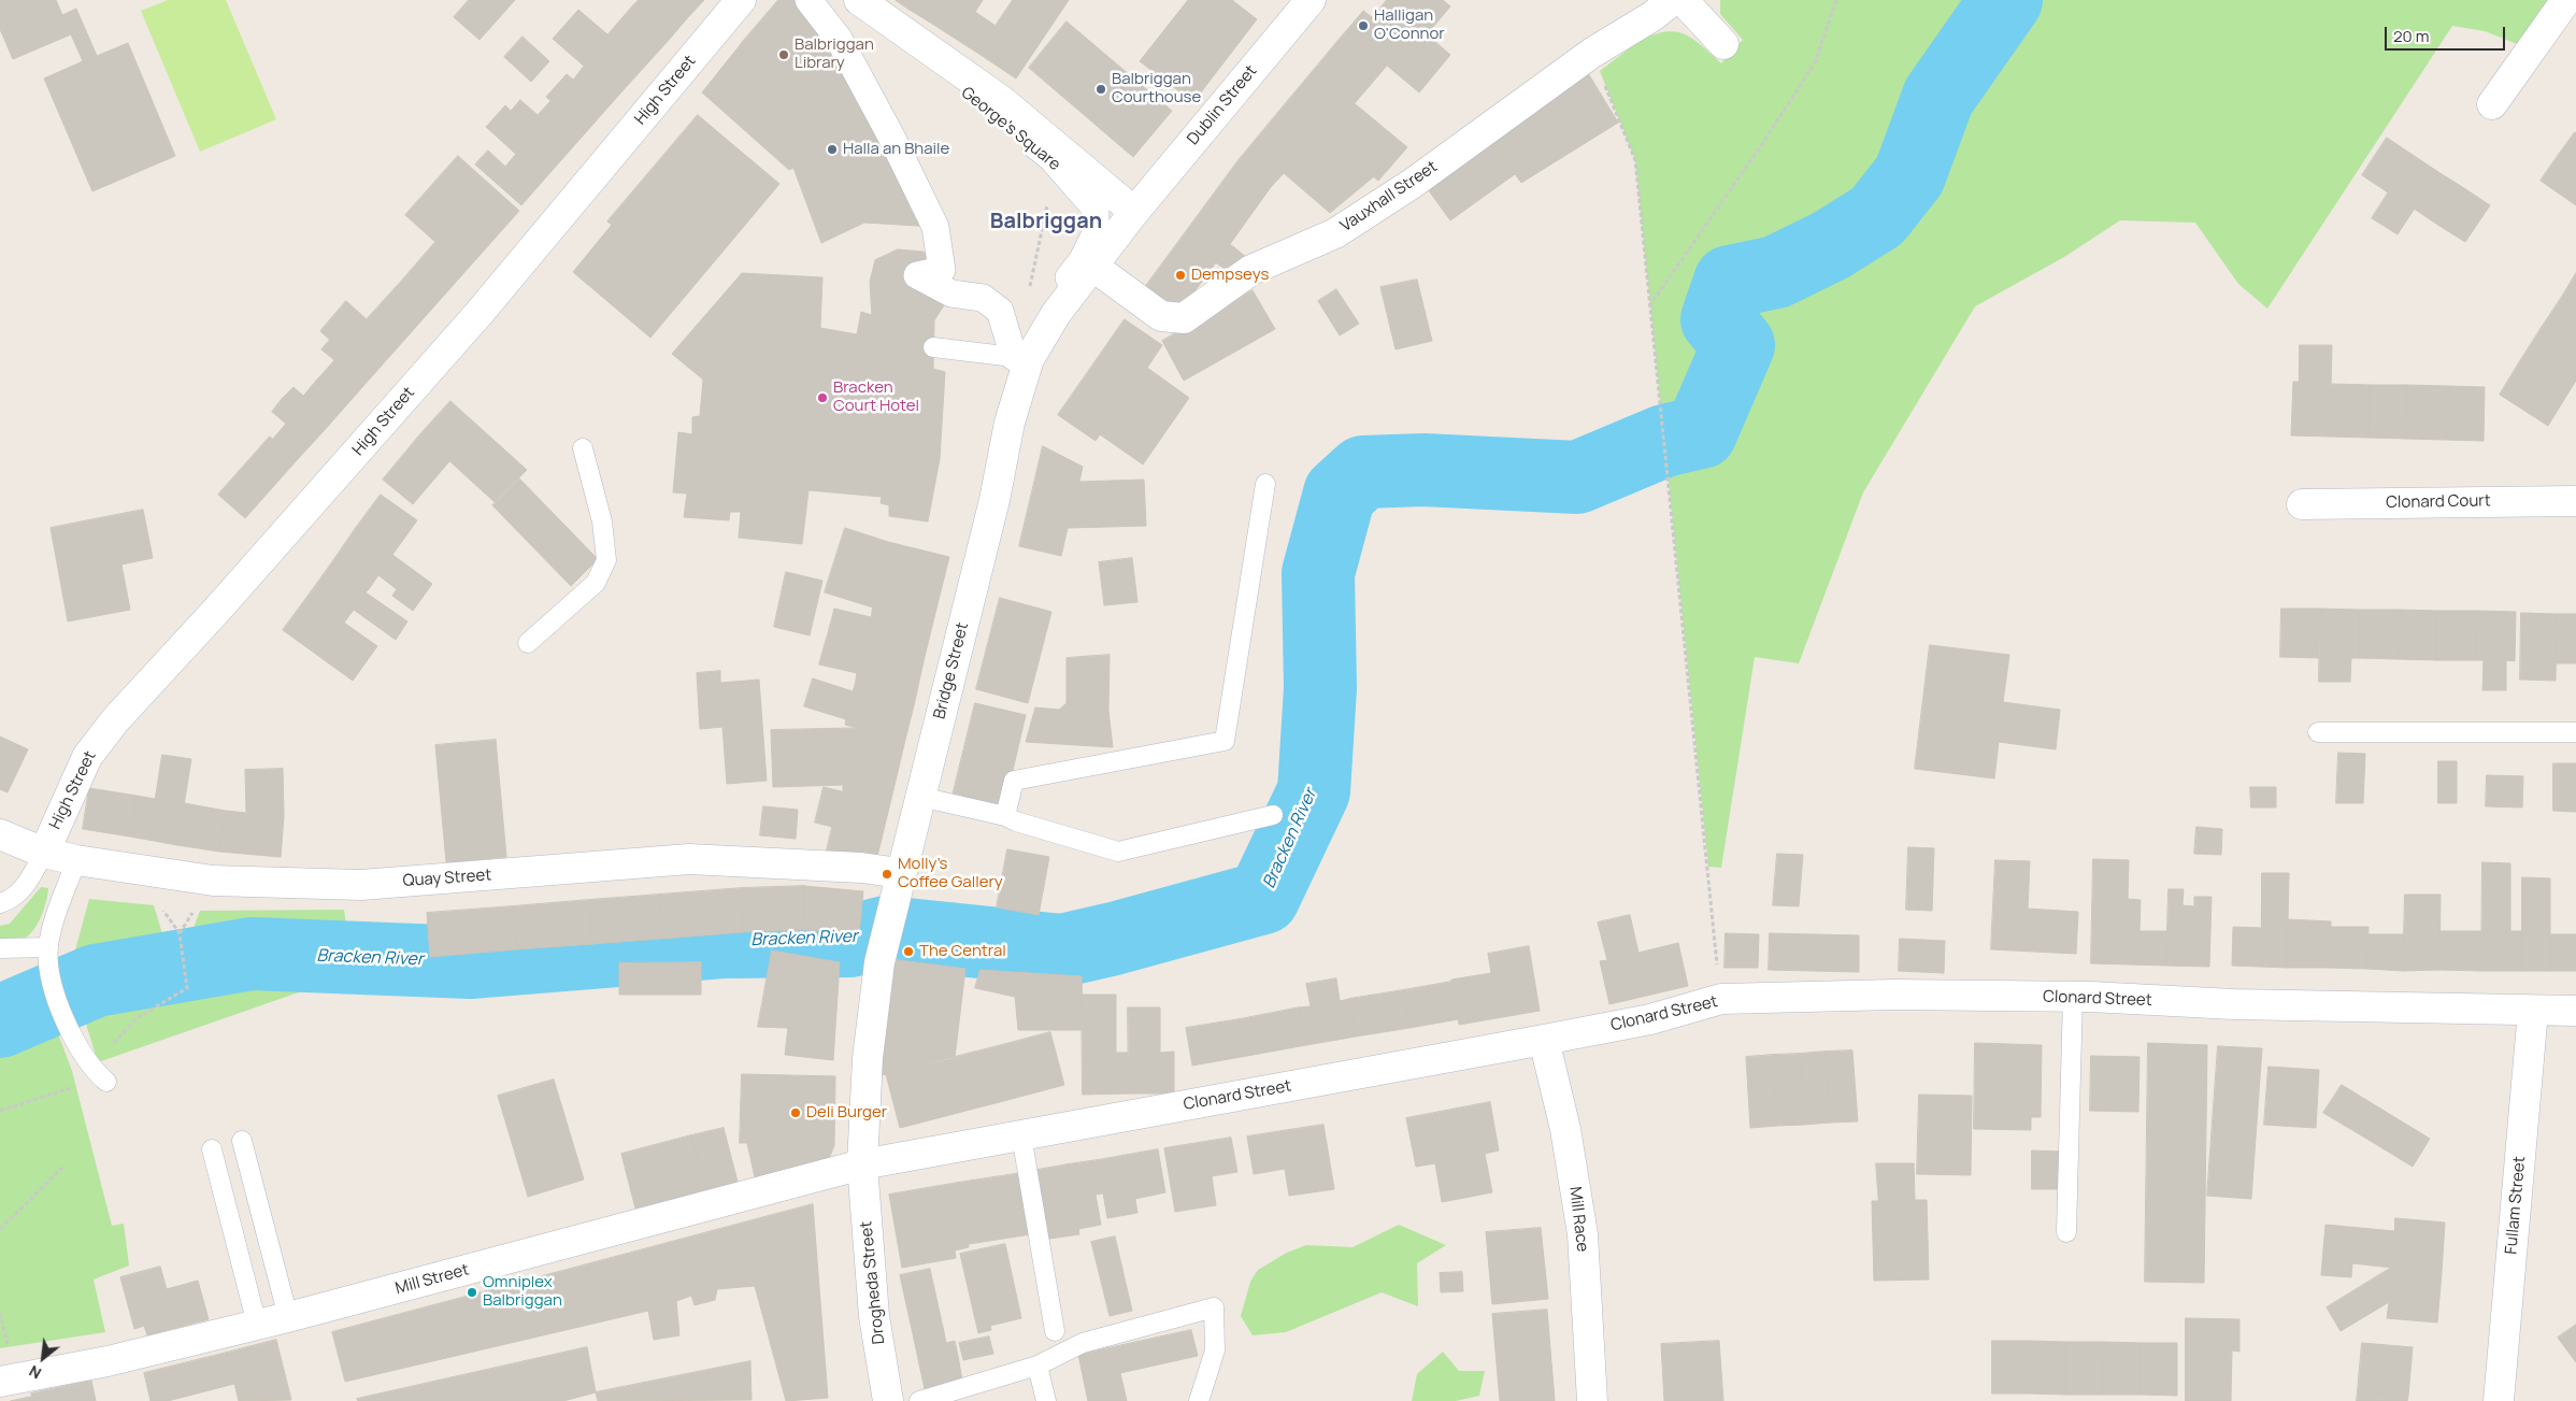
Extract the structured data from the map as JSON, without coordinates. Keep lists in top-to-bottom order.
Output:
{
  "streets": {
    "street": [
      "High Street",
      "Dublin Street",
      "George's Square",
      "Vauxhall Street",
      "Clonard Court",
      "Bridge Street",
      "Quay Street",
      "Clonard Street",
      "Fullam Street",
      "Mill Race",
      "Mill Street",
      "Drogheda Street"
    ]
  },
  "crossings": [
    ["High Street", "Quay Street"],
    ["Dublin Street", "George's Square"],
    ["Dublin Street", "Bridge Street"],
    ["George's Square", "Bridge Street"],
    ["Vauxhall Street", "Bridge Street"],
    ["Bridge Street", "Quay Street"],
    ["Bridge Street", "Clonard Street"],
    ["Bridge Street", "Mill Street"],
    ["Bridge Street", "Drogheda Street"],
    ["Clonard Street", "Fullam Street"],
    ["Clonard Street", "Mill Race"],
    ["Clonard Street", "Mill Street"],
    ["Clonard Street", "Drogheda Street"],
    ["Mill Street", "Drogheda Street"]
  ],
  "districts": ["Balbriggan"],
  "water": ["Bracken River"],
  "places": [
    "Halligan O'Connor",
    "Balbriggan Library",
    "Balbriggan Courthouse",
    "Halla an Bhaile",
    "Dempseys",
    "Bracken Court Hotel",
    "Molly’s Coffee Gallery",
    "The Central",
    "Deli Burger",
    "Omniplex Balbriggan"
  ],
  "scale_bar": "20 m",
  "north": "bottom left"
}
